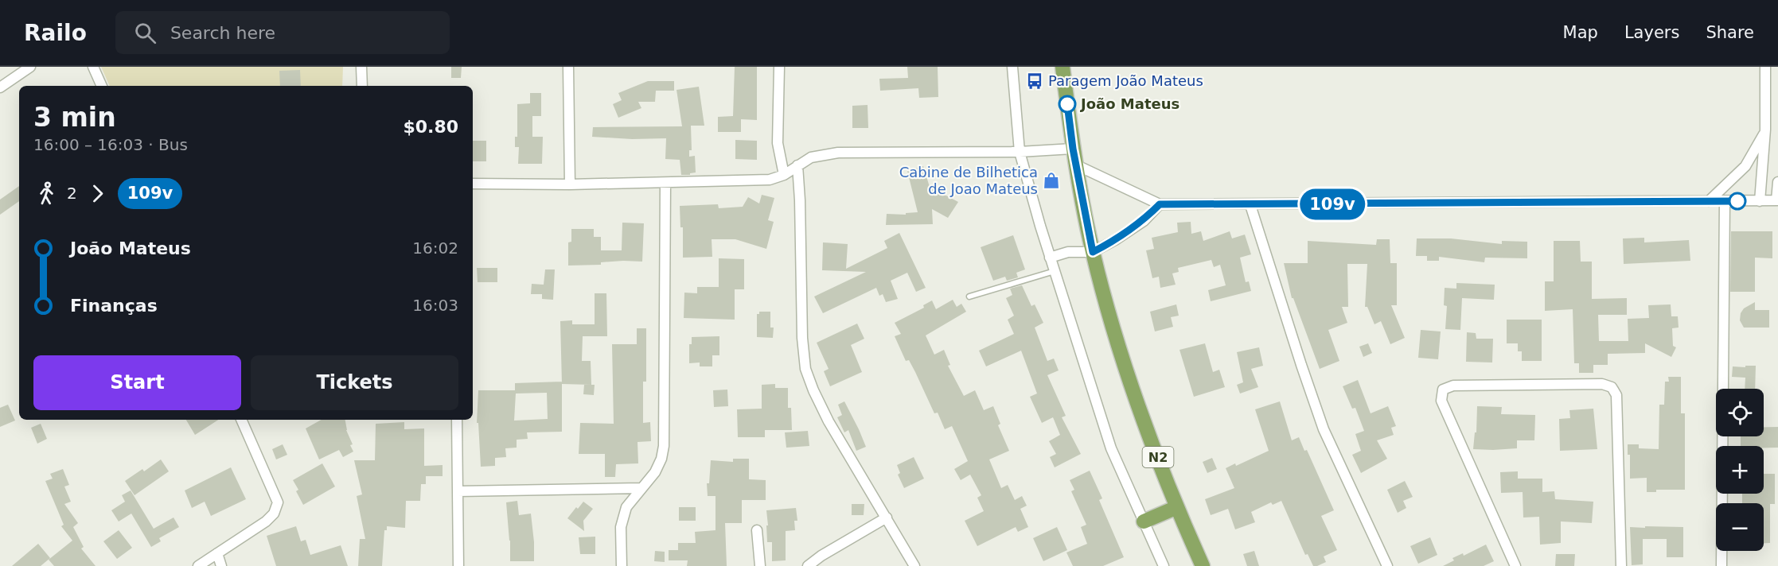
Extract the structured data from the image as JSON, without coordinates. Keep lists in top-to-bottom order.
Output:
{
  "streets": {
    "main road": ["N2"]
  },
  "places": {
    "bus stop": ["Paragem João Mateus"],
    "other": ["João Mateus"],
    "shop": ["Cabine de Bilhetica de Joao Mateus"]
  },
  "lines": ["bus line 109v"],
  "page": {
    "header": "Railo",
    "search": "Search here",
    "nav": ["Map", "Layers", "Share"],
    "on_map": "109v",
    "heading": ["3 min", "16:00 – 16:03 · Bus", "$0.80"],
    "legs": ["2", "109v"],
    "list": [
      {
        "name": "João Mateus",
        "value": "16:02"
      },
      {
        "name": "Finanças",
        "value": "16:03"
      }
    ],
    "buttons": ["Start", "Tickets"],
    "map_buttons": ["+", "−"]
  }
}
